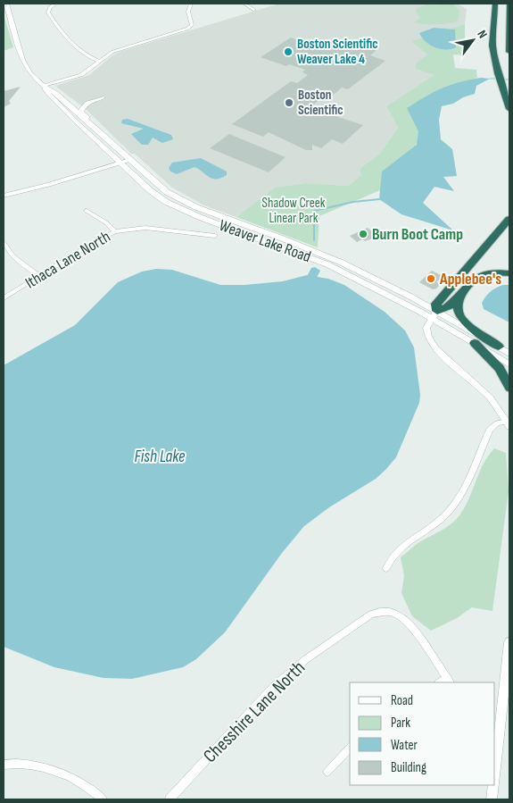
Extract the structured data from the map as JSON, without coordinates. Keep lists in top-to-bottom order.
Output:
{
  "streets": {
    "main road": ["Weaver Lake Road"],
    "street": ["Ithaca Lane North", "Chesshire Lane North"]
  },
  "water": ["Fish Lake"],
  "parks": ["Shadow Creek Linear Park"],
  "places": [
    "Boston Scientific Weaver Lake 4",
    "Boston Scientific",
    "Burn Boot Camp",
    "Applebee's"
  ],
  "legend": [
    "Road",
    "Park",
    "Water",
    "Building"
  ],
  "north": "top right"
}
